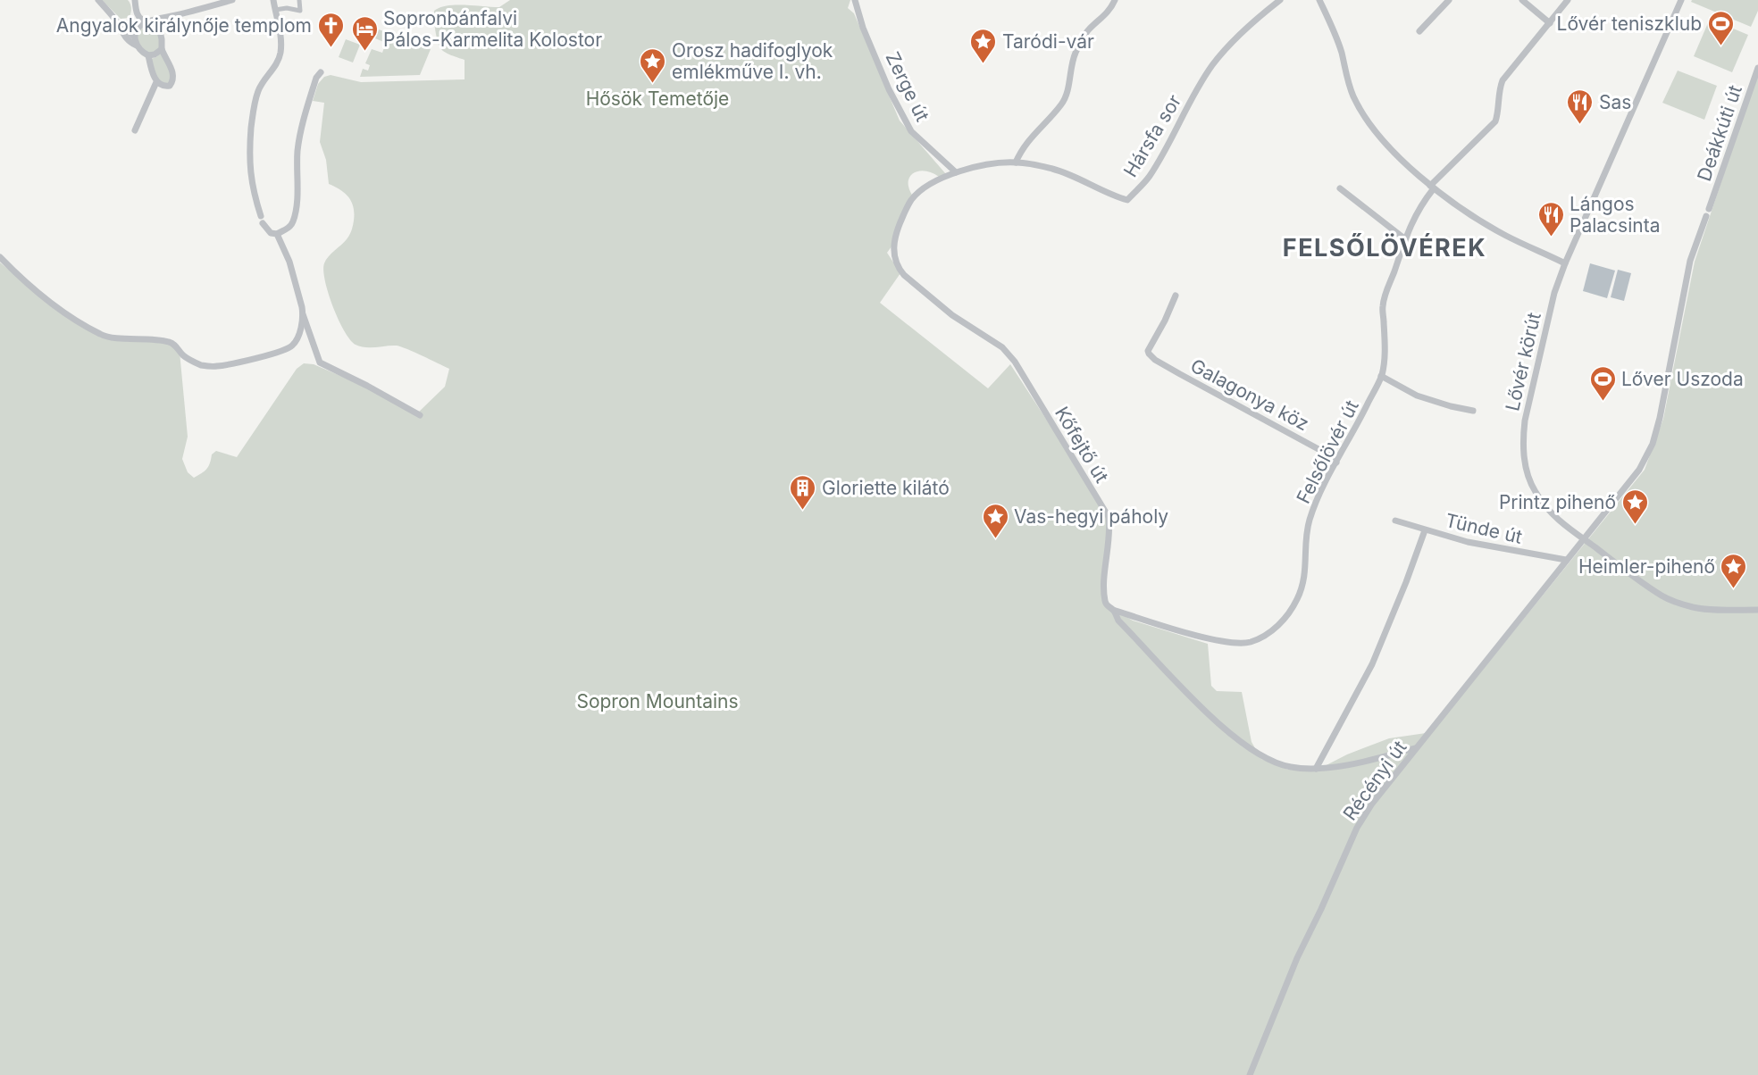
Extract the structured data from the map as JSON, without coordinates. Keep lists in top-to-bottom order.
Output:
{
  "streets": {
    "street": [
      "Zerge út",
      "Deákkúti út",
      "Hársfa sor",
      "Lővér körút",
      "Galagonya köz",
      "Kőfejtő út",
      "Felsőlövér út",
      "Tünde út",
      "Récényi út"
    ]
  },
  "crossings": [
    ["Zerge út", "Hársfa sor"],
    ["Hársfa sor", "Kőfejtő út"],
    ["Lővér körút", "Récényi út"],
    ["Galagonya köz", "Felsőlövér út"],
    ["Kőfejtő út", "Felsőlövér út"],
    ["Kőfejtő út", "Récényi út"],
    ["Tünde út", "Récényi út"]
  ],
  "districts": ["FELSŐLÖVÉREK"],
  "parks": ["Hősök Temetője", "Sopron Mountains"],
  "places": {
    "sports": ["Lővér teniszklub", "Lőver Uszoda"],
    "church": ["Angyalok királynője templom"],
    "hotel": ["Sopronbánfalvi Pálos-Karmelita Kolostor"],
    "place": [
      "Taródi-vár",
      "Orosz hadifoglyok emlékműve I. vh.",
      "Printz pihenő",
      "Vas-hegyi páholy",
      "Heimler-pihenő"
    ],
    "restaurant": ["Sas", "Lángos Palacsinta"],
    "building": ["Gloriette kilátó"]
  }
}
